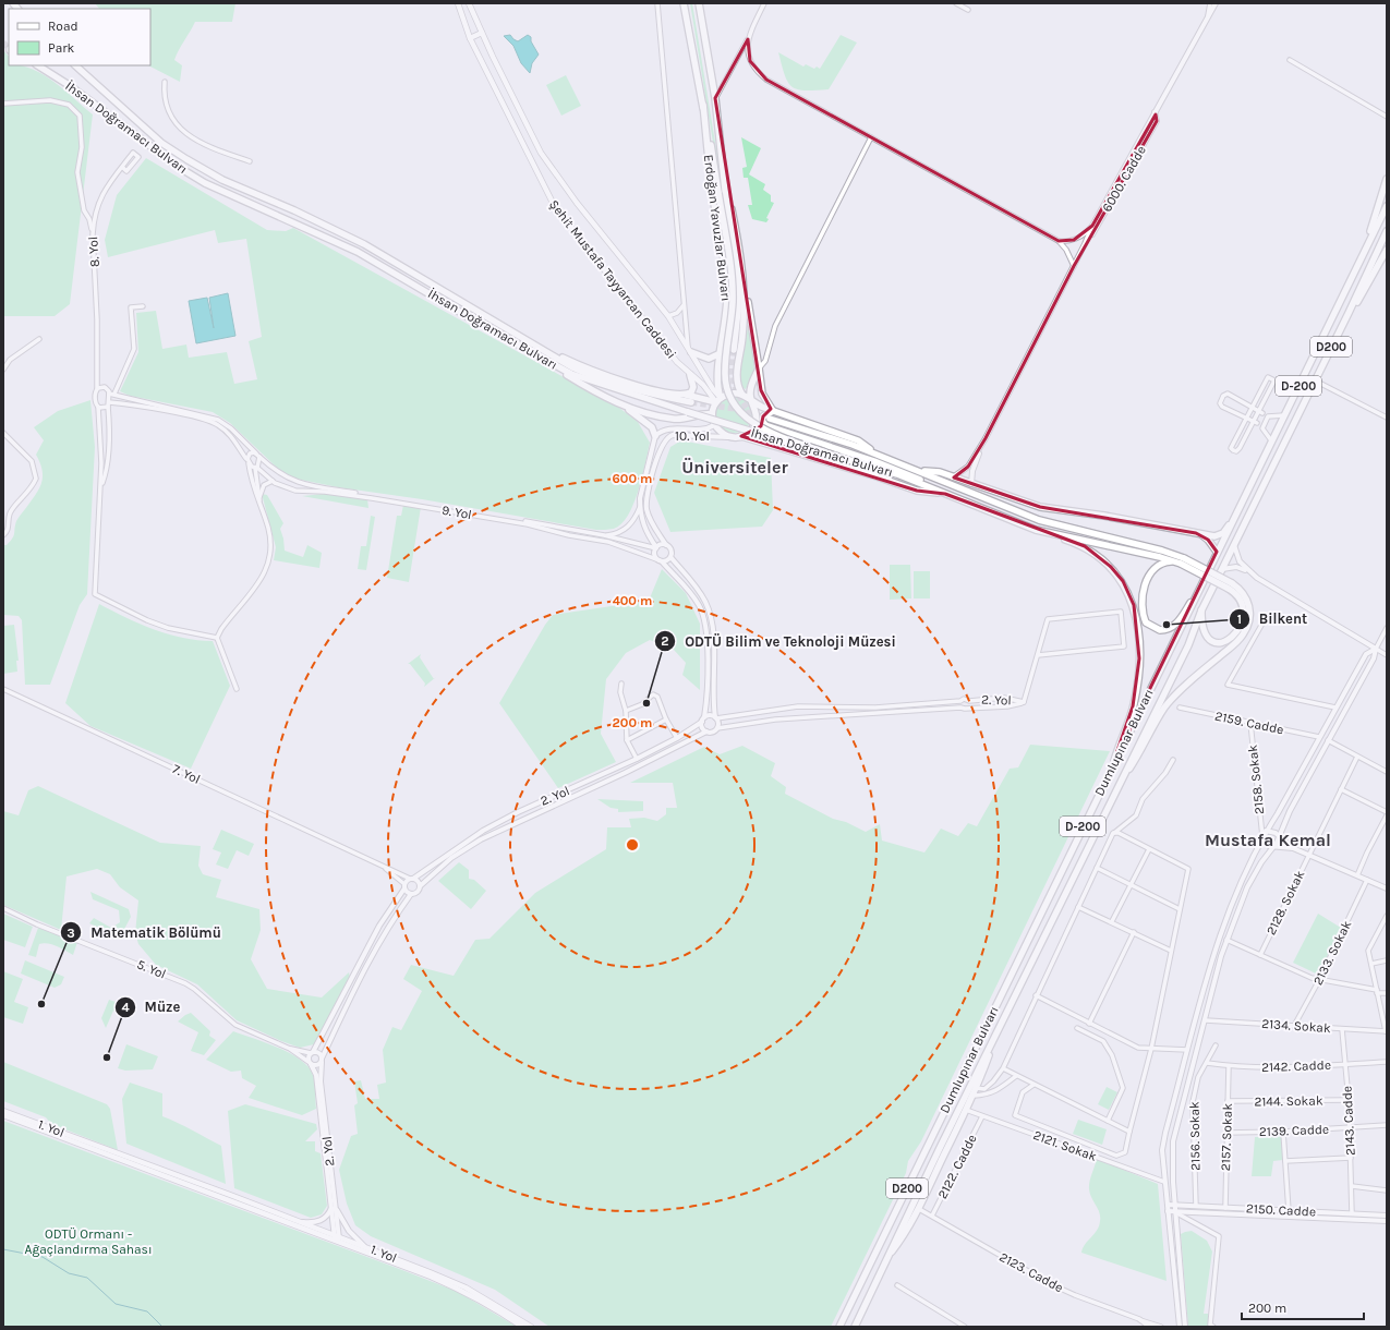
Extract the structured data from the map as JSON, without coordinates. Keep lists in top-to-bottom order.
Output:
{
  "streets": {
    "main road": [
      "İhsan Doğramacı Bulvarı",
      "Erdoğan Yavuzlar Bulvarı",
      "Şehit Mustafa Tayyarcan Caddesi",
      "D200",
      "D-200",
      "Dumlupınar Bulvarı",
      "1. Yol"
    ],
    "street": [
      "6000. Cadde",
      "8. Yol",
      "10. Yol",
      "9. Yol",
      "2. Yol",
      "2159. Cadde",
      "7. Yol",
      "2158. Sokak",
      "2128. Sokak",
      "2133. Sokak",
      "5. Yol",
      "2134. Sokak",
      "2142. Cadde",
      "2144. Sokak",
      "2143. Cadde",
      "2139. Cadde",
      "2156. Sokak",
      "2157. Sokak",
      "2121. Sokak",
      "2122. Cadde",
      "2150. Cadde",
      "2123. Cadde"
    ]
  },
  "crossings": [
    ["İhsan Doğramacı Bulvarı", "Erdoğan Yavuzlar Bulvarı"],
    ["İhsan Doğramacı Bulvarı", "Şehit Mustafa Tayyarcan Caddesi"],
    ["İhsan Doğramacı Bulvarı", "10. Yol"],
    ["Erdoğan Yavuzlar Bulvarı", "Şehit Mustafa Tayyarcan Caddesi"],
    ["Erdoğan Yavuzlar Bulvarı", "10. Yol"],
    ["8. Yol", "9. Yol"],
    ["Şehit Mustafa Tayyarcan Caddesi", "10. Yol"],
    ["10. Yol", "9. Yol"],
    ["10. Yol", "2. Yol"],
    ["2. Yol", "7. Yol"],
    ["2. Yol", "5. Yol"],
    ["2. Yol", "1. Yol"],
    ["2159. Cadde", "2158. Sokak"],
    ["2133. Sokak", "2134. Sokak"],
    ["2134. Sokak", "2143. Cadde"],
    ["2142. Cadde", "2143. Cadde"],
    ["2142. Cadde", "2156. Sokak"],
    ["2142. Cadde", "2157. Sokak"],
    ["2144. Sokak", "2143. Cadde"],
    ["2144. Sokak", "2157. Sokak"],
    ["2143. Cadde", "2139. Cadde"],
    ["2143. Cadde", "2150. Cadde"],
    ["2139. Cadde", "2157. Sokak"],
    ["2156. Sokak", "2150. Cadde"],
    ["2157. Sokak", "2150. Cadde"],
    ["2121. Sokak", "2122. Cadde"],
    ["2122. Cadde", "2123. Cadde"]
  ],
  "districts": ["Üniversiteler", "Mustafa Kemal"],
  "parks": ["ODTÜ Ormanı - Ağaçlandırma Sahası"],
  "places": [
    "Bilkent",
    "ODTÜ Bilim ve Teknoloji Müzesi",
    "Matematik Bölümü",
    "Müze"
  ],
  "legend": ["Road", "Park"],
  "scale_bar": "200 m",
  "rings": ["600 m", "400 m", "200 m"]
}
